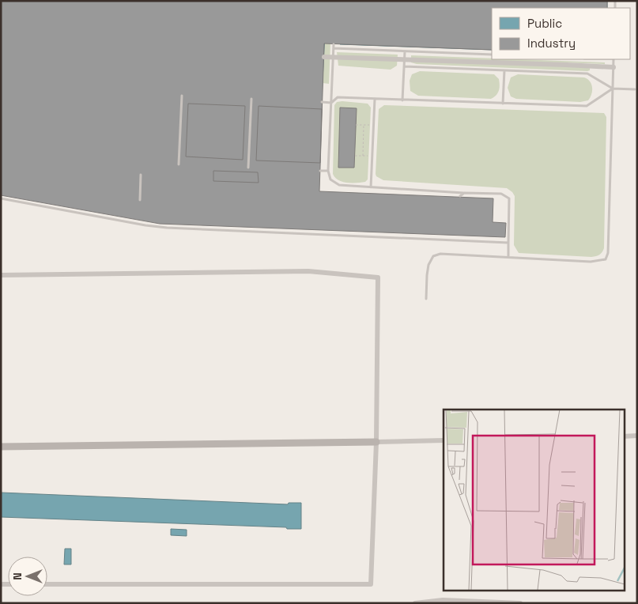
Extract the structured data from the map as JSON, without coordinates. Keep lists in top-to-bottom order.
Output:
{
  "legend": ["Public", "Industry"],
  "north": "left"
}
